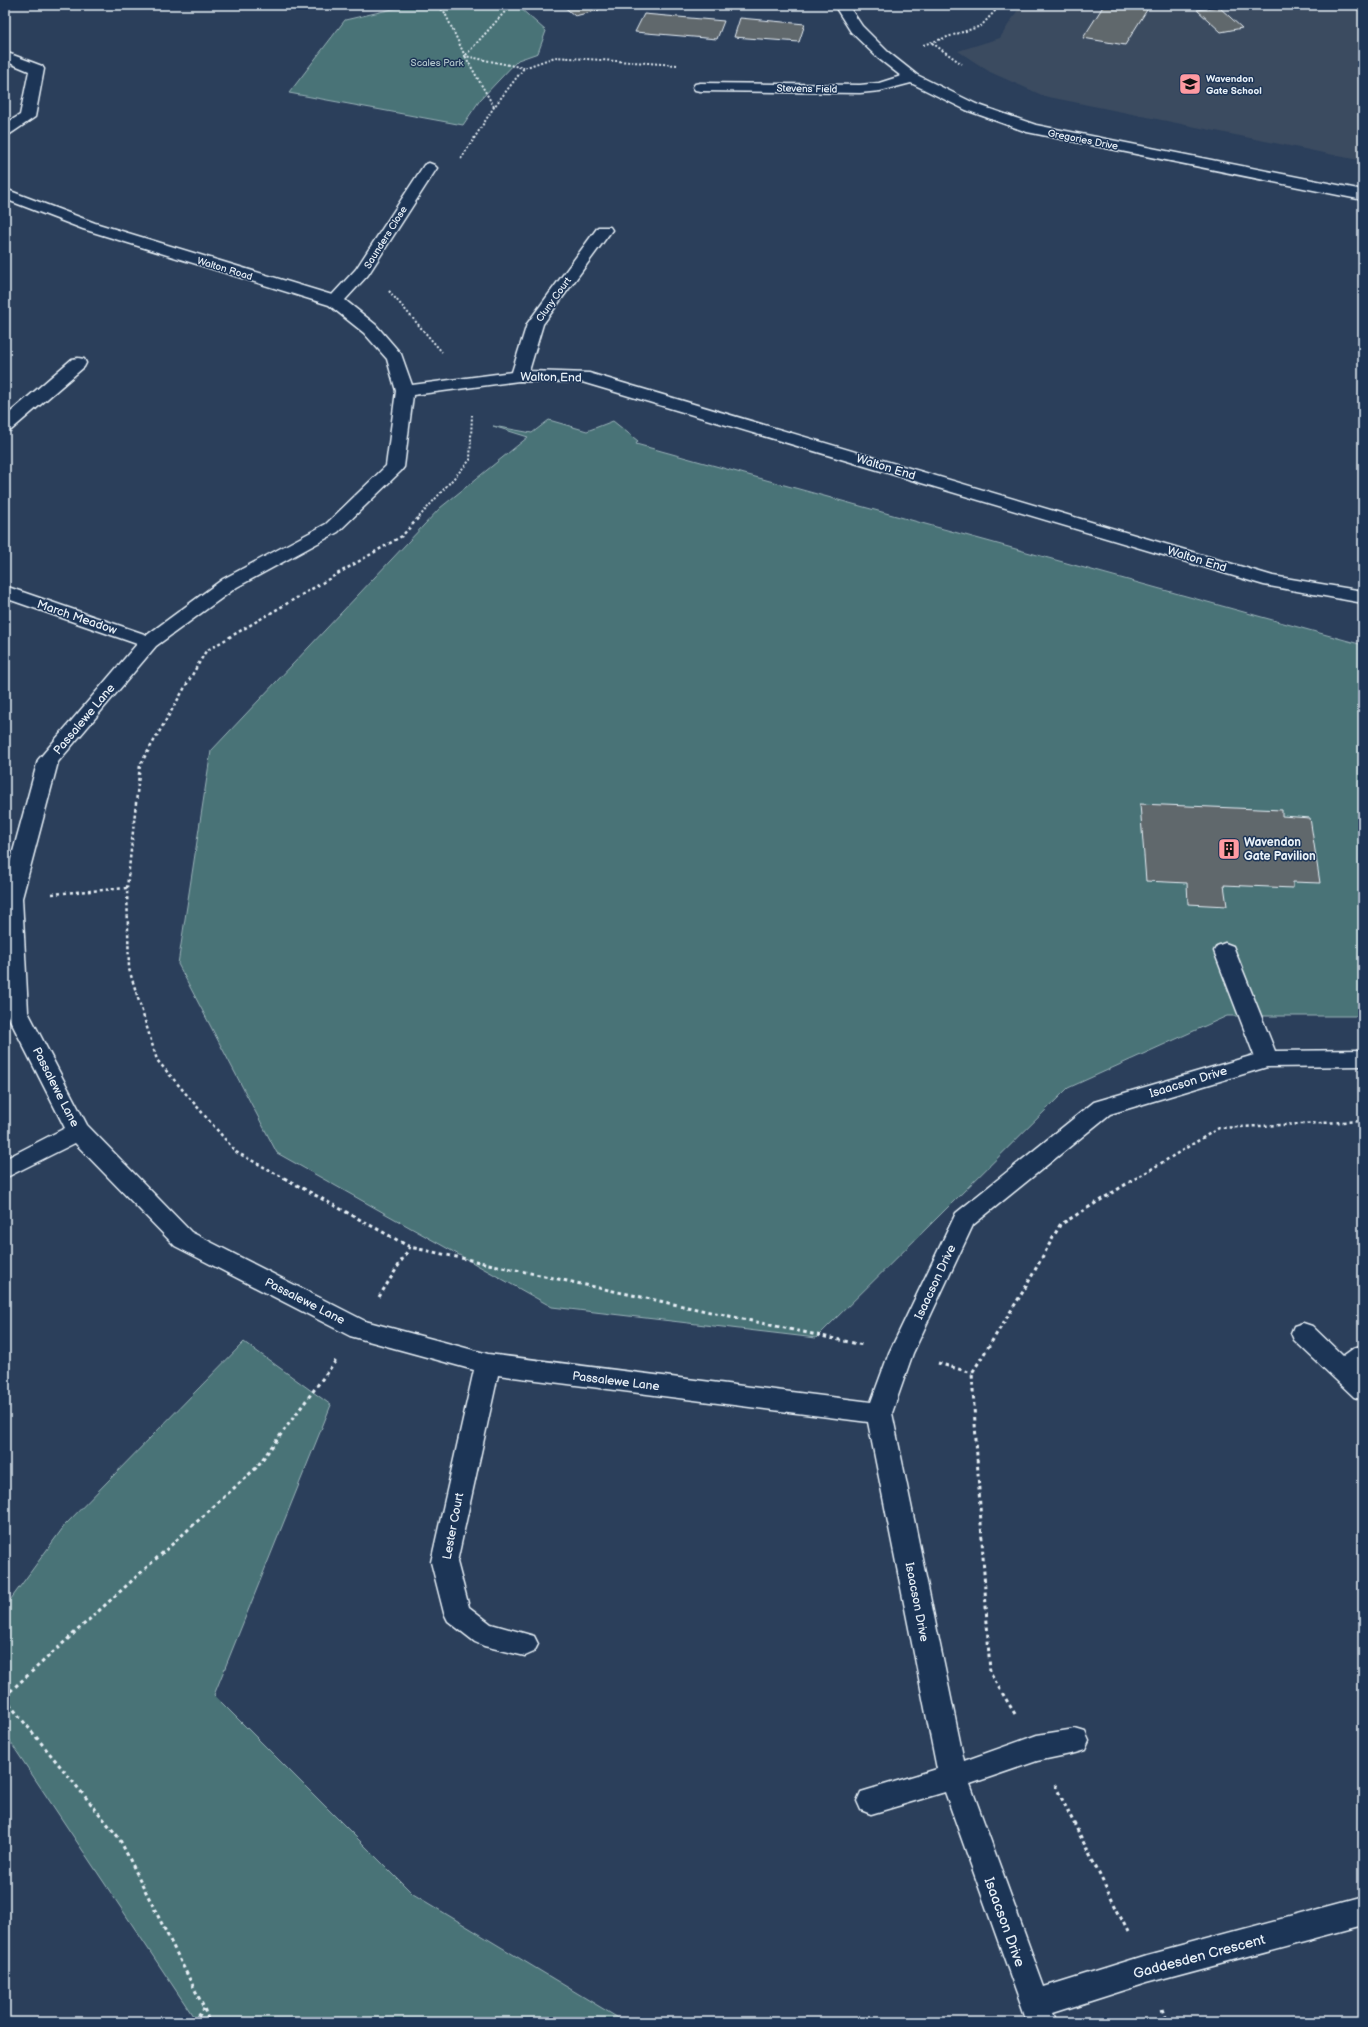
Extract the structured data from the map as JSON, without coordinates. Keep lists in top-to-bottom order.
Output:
{
  "streets": {
    "street": [
      "Stevens Field",
      "Gregories Drive",
      "Saunders Close",
      "Walton Road",
      "Cluny Court",
      "Walton End",
      "March Meadow",
      "Passalewe Lane",
      "Isaacson Drive",
      "Lester Court",
      "Gaddesden Crescent"
    ]
  },
  "crossings": [
    ["Stevens Field", "Gregories Drive"],
    ["Saunders Close", "Walton Road"],
    ["Walton Road", "Walton End"],
    ["Walton Road", "Passalewe Lane"],
    ["Cluny Court", "Walton End"],
    ["Walton End", "Passalewe Lane"],
    ["March Meadow", "Passalewe Lane"],
    ["Passalewe Lane", "Isaacson Drive"],
    ["Passalewe Lane", "Lester Court"],
    ["Isaacson Drive", "Gaddesden Crescent"]
  ],
  "parks": ["Scales Park"],
  "places": {
    "school or university": ["Wavendon Gate School"],
    "building": ["Wavendon Gate Pavilion"]
  }
}
